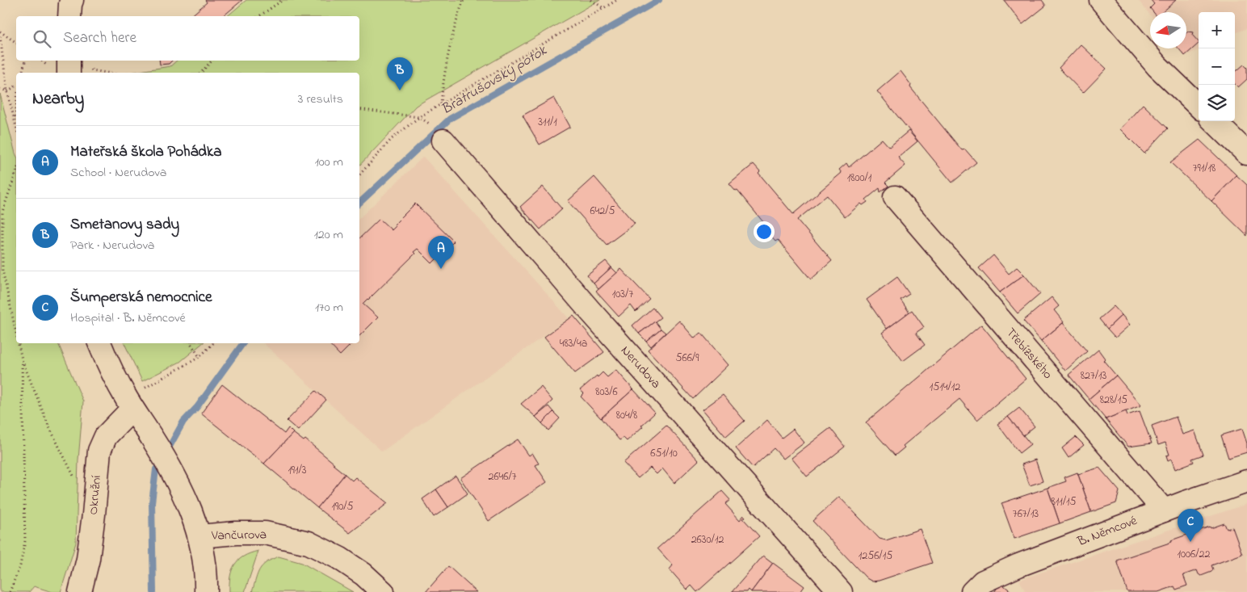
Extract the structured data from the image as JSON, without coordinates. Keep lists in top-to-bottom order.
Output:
{
  "streets": {
    "street": [
      "Třebízského",
      "Nerudova",
      "Okružní",
      "B. Němcové",
      "Vančurova"
    ]
  },
  "crossings": [
    ["Třebízského", "B. Němcové"],
    ["Okružní", "Vančurova"]
  ],
  "water": ["Bratrušovský potok"],
  "house_numbers": [
    "311/1",
    "791/18",
    "1800/1",
    "642/5",
    "103/7",
    "483/4a",
    "566/9",
    "827/13",
    "1514/12",
    "803/6",
    "828/15",
    "804/8",
    "651/10",
    "191/3",
    "2646/7",
    "811/15",
    "190/5",
    "767/13",
    "2630/12",
    "1006/22",
    "1256/15"
  ],
  "north": "left",
  "page": {
    "map_buttons": ["+", "−"],
    "search": "Search here",
    "pins": ["B", "A", "C"],
    "heading": ["Nearby", "3 results"],
    "list": [
      {
        "mark": "A",
        "name": "Mateřská škola Pohádka",
        "note": "School · Nerudova",
        "value": "100 m"
      },
      {
        "mark": "B",
        "name": "Smetanovy sady",
        "note": "Park · Nerudova",
        "value": "120 m"
      },
      {
        "mark": "C",
        "name": "Šumperská nemocnice",
        "note": "Hospital · B. Němcové",
        "value": "170 m"
      }
    ]
  }
}
